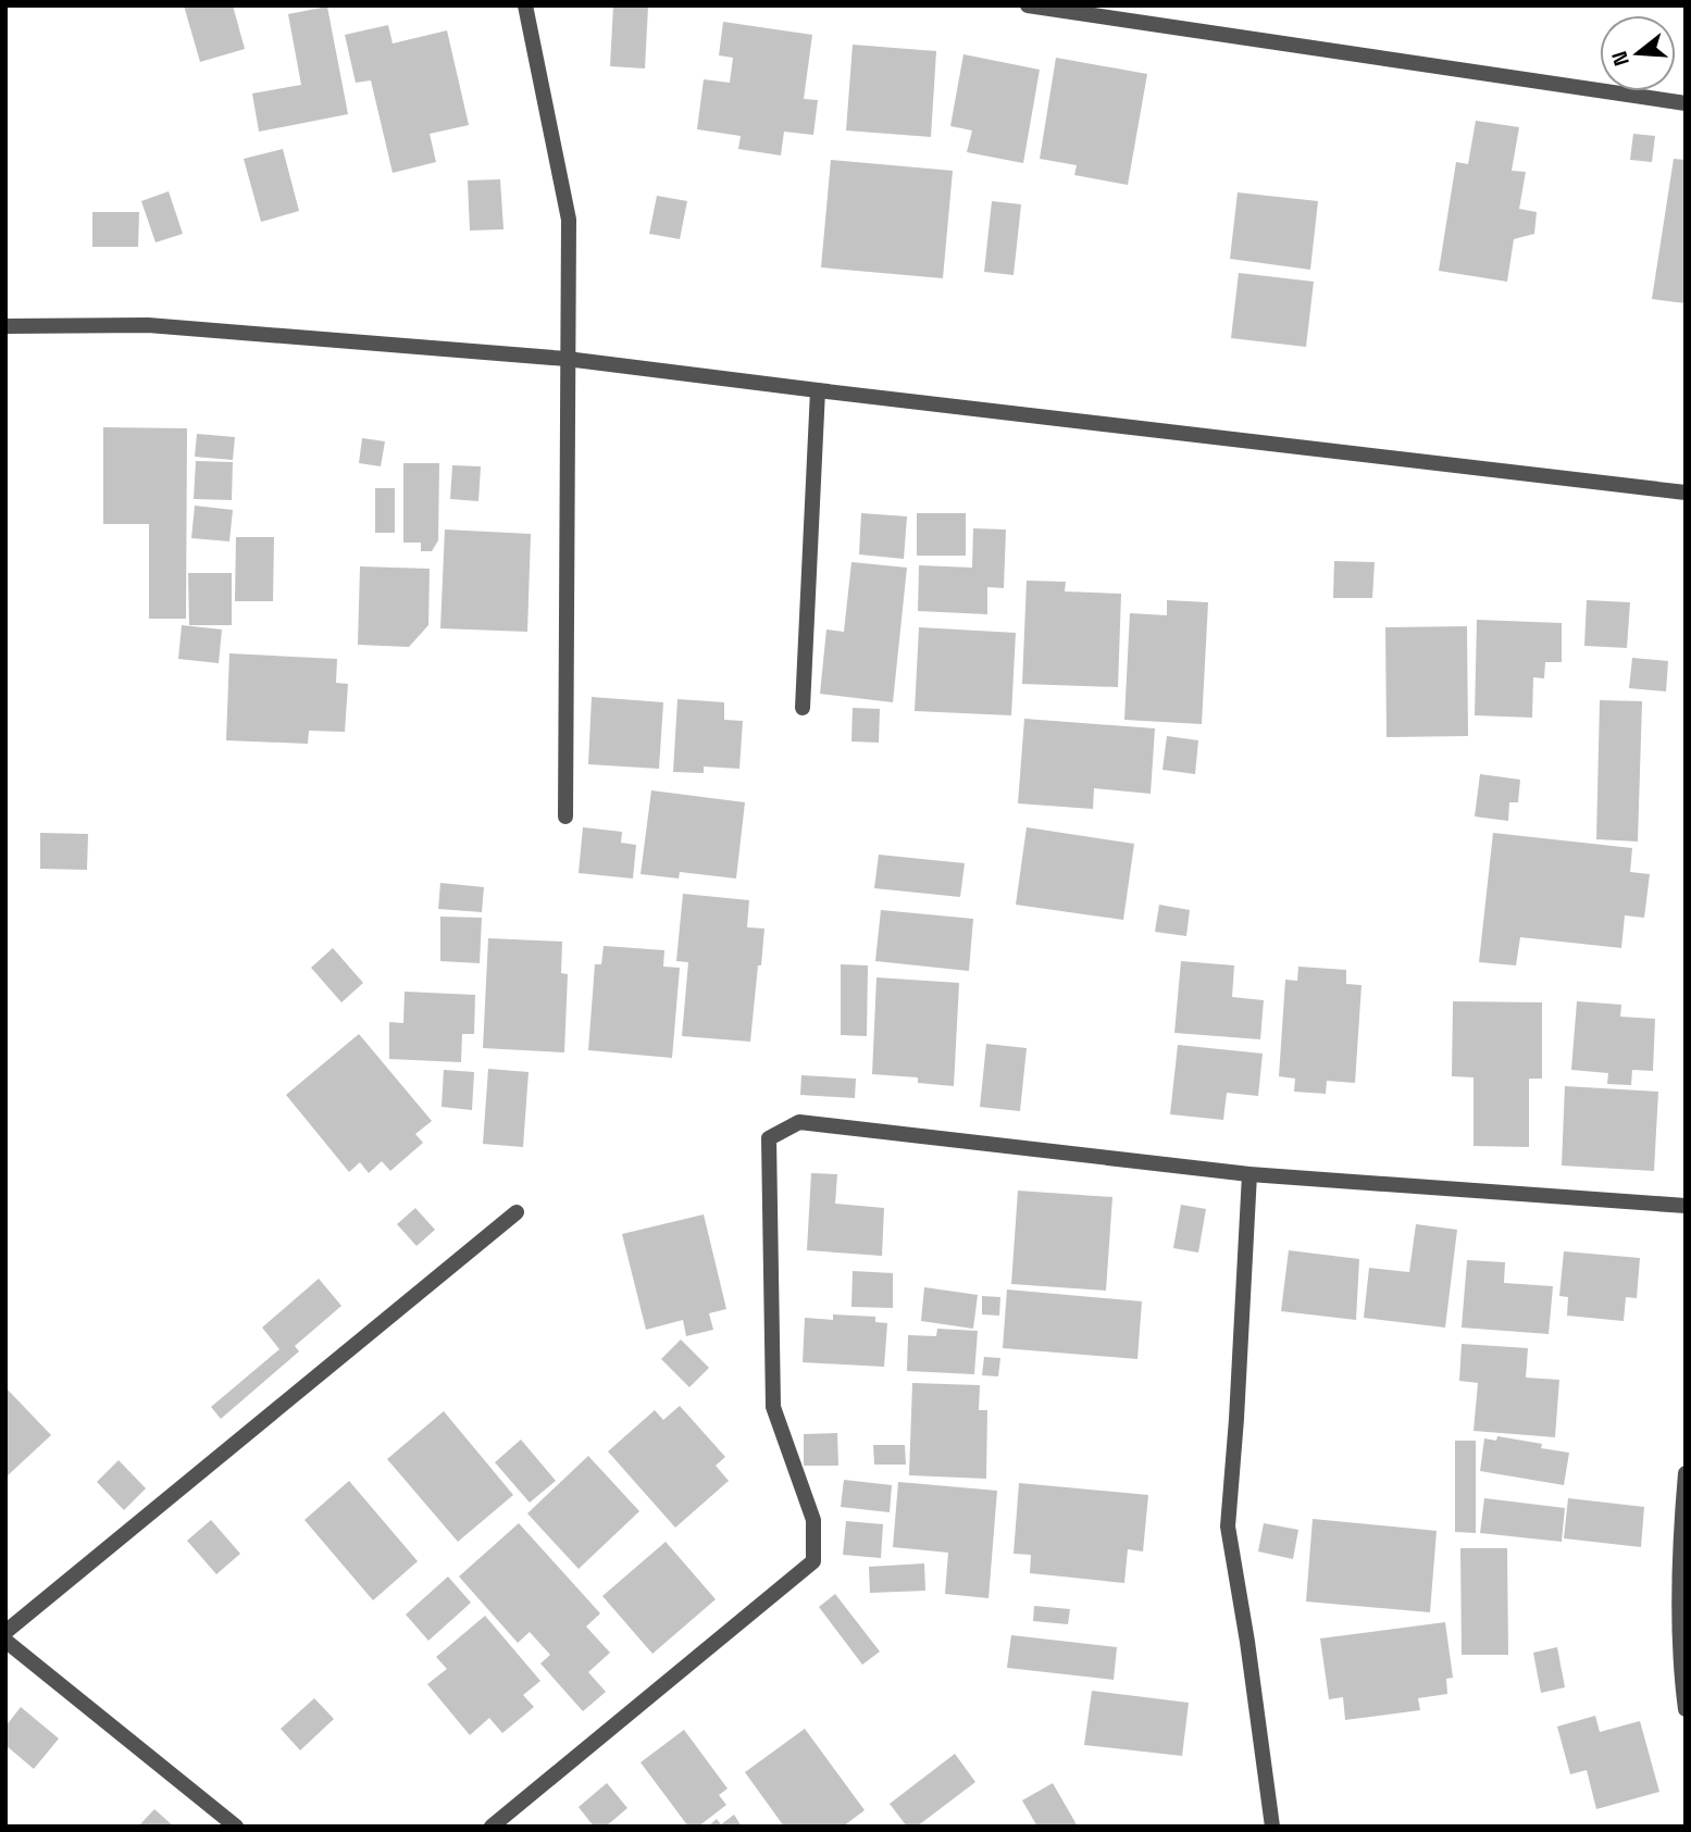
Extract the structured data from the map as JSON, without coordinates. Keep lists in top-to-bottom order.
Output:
{
  "north": "left"
}
